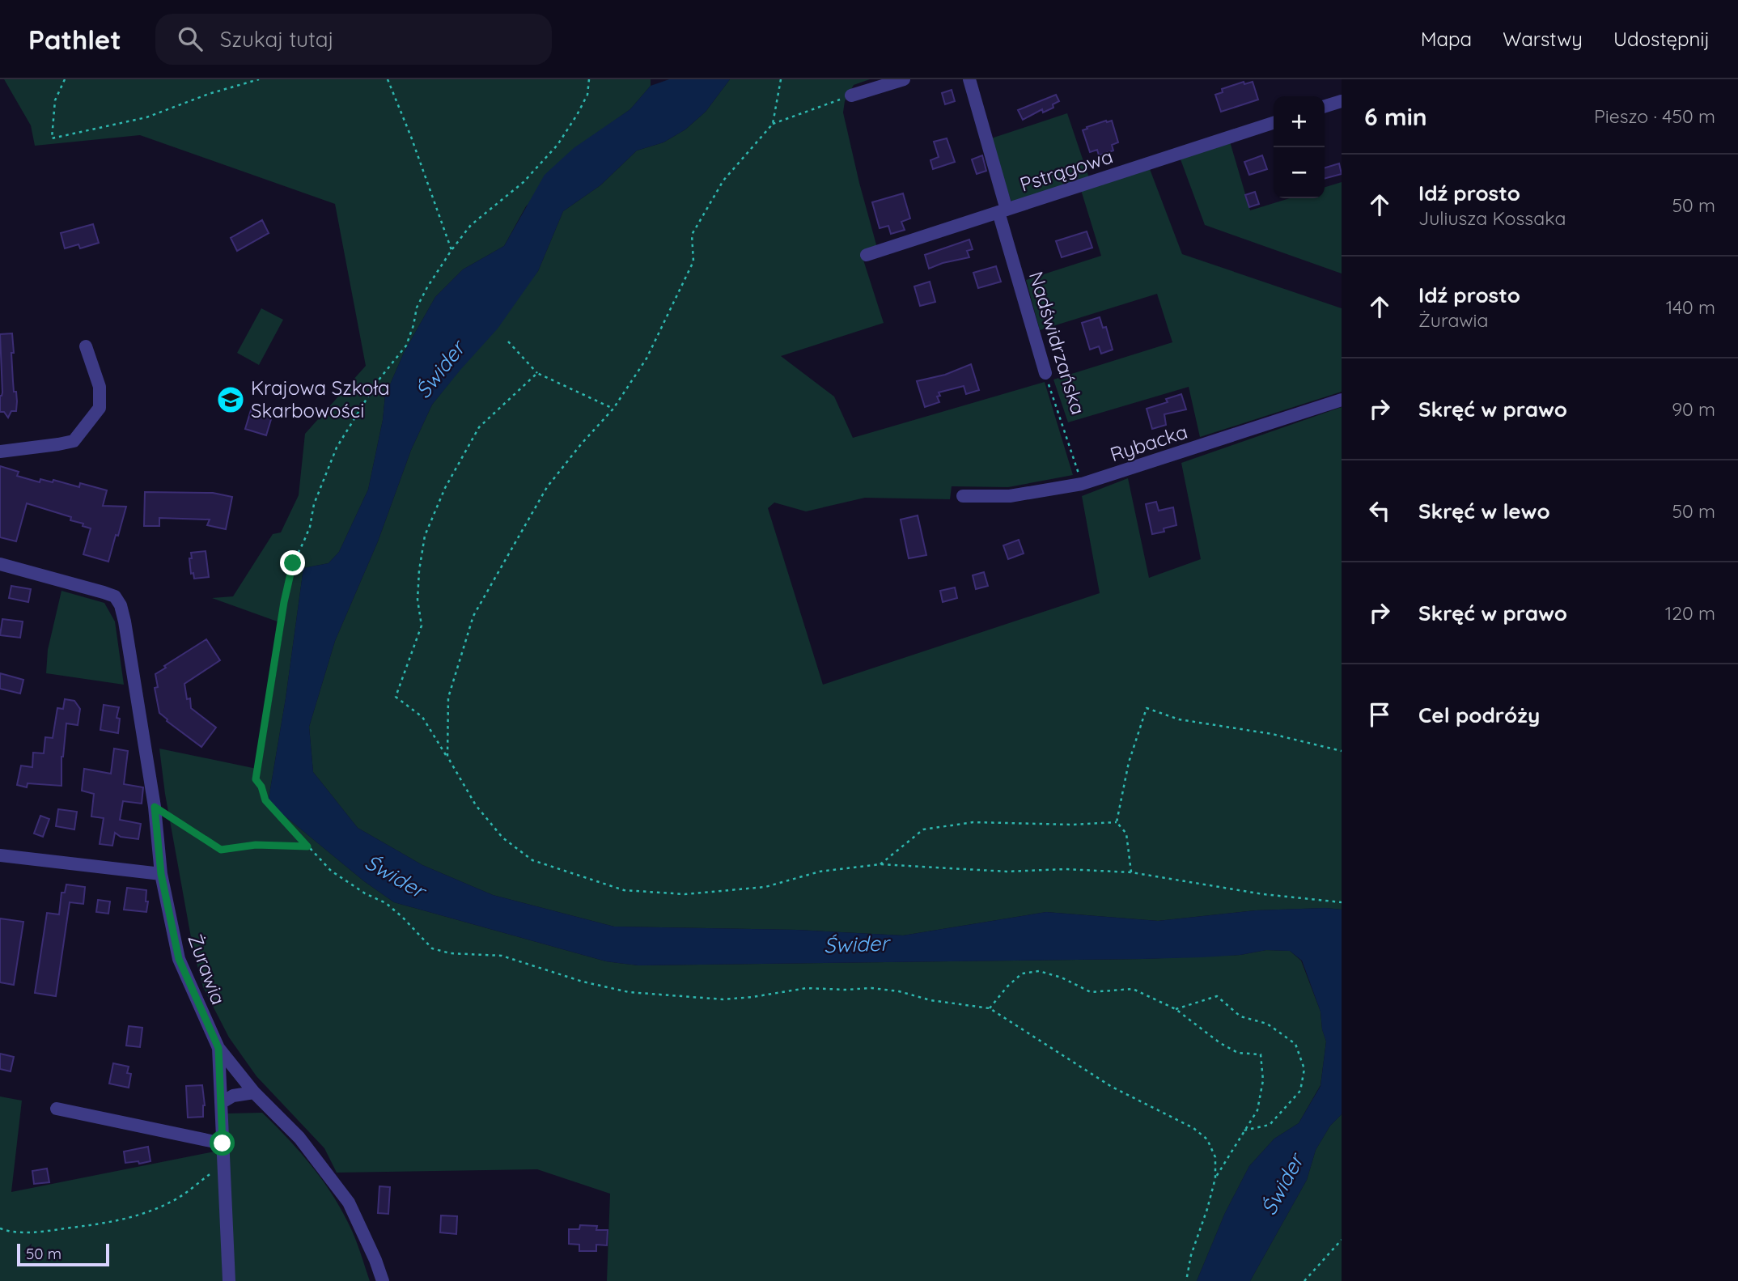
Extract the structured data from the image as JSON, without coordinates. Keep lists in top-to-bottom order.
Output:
{
  "streets": {
    "street": [
      "Pstrągowa",
      "Nadświdrzańska",
      "Rybacka",
      "Żurawia"
    ]
  },
  "crossings": [
    ["Pstrągowa", "Nadświdrzańska"],
    ["Nadświdrzańska", "Rybacka"]
  ],
  "water": ["Świder"],
  "places": {
    "school or university": ["Krajowa Szkoła Skarbowości"]
  },
  "scale_bar": "50 m",
  "page": {
    "header": "Pathlet",
    "search": "Szukaj tutaj",
    "nav": ["Mapa", "Warstwy", "Udostępnij"],
    "heading": ["6 min", "Pieszo · 450 m"],
    "map_buttons": ["+", "−"],
    "list": [
      ["Idź prosto", "Juliusza Kossaka", "50 m"],
      ["Idź prosto", "Żurawia", "140 m"],
      ["Skręć w prawo", "90 m"],
      ["Skręć w lewo", "50 m"],
      ["Skręć w prawo", "120 m"],
      "Cel podróży"
    ],
    "scale": "50 m"
  }
}
